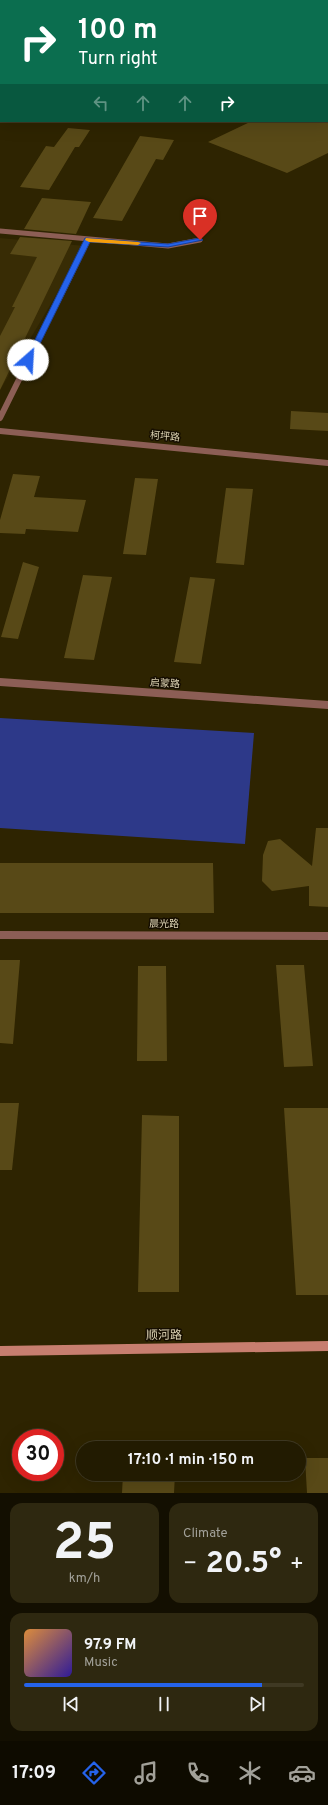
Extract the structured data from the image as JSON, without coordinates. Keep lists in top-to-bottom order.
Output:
{
  "streets": {
    "street": [
      "柯坪路",
      "启蒙路",
      "晨光路",
      "顺河路"
    ]
  },
  "page": {
    "turn": ["100 m", "Turn right"],
    "limit": "30",
    "trip": "17:10 · 1 min · 150 m",
    "tile": [
      ["25", "km/h"],
      "Climate"
    ],
    "heat": ["−", "20.5°", "+"],
    "song": ["97.9 FM", "Music"],
    "tabs": "17:09"
  }
}
